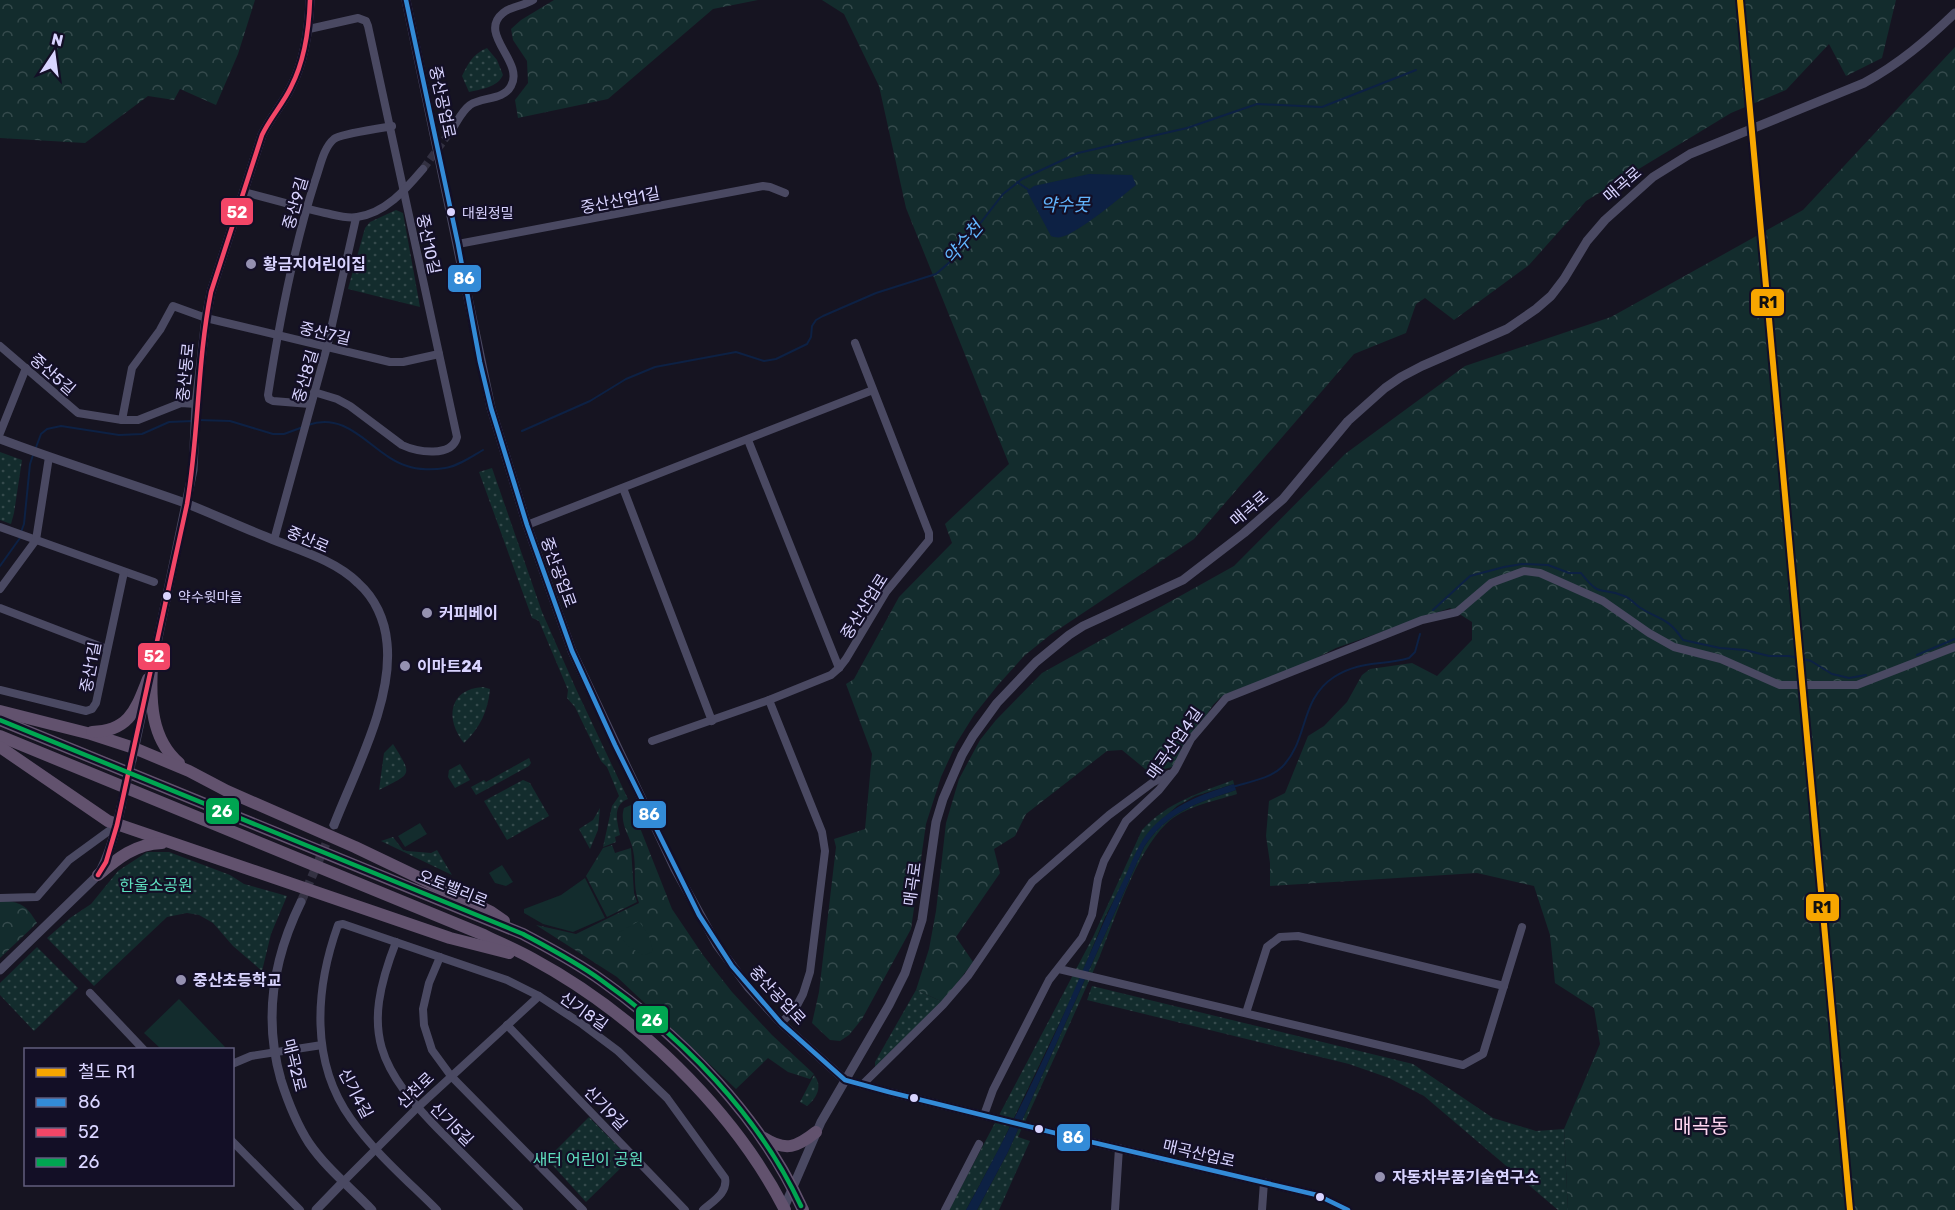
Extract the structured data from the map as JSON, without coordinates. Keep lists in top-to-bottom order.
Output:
{
  "streets": {
    "highway": ["오토밸리로"],
    "street": [
      "중산공업로",
      "매곡로",
      "중산산업1길",
      "중산9길",
      "중산10길",
      "중산7길",
      "중산동로",
      "중산5길",
      "중산8길",
      "중산로",
      "중산산업로",
      "중산1길",
      "매곡산업4길",
      "신기8길",
      "매곡2로",
      "신천로",
      "신기4길",
      "신기9길",
      "신기5길",
      "매곡산업로"
    ]
  },
  "crossings": [
    ["중산공업로", "매곡로"],
    ["중산공업로", "중산산업1길"],
    ["매곡로", "오토밸리로"],
    ["중산9길", "중산10길"],
    ["중산9길", "중산7길"],
    ["중산9길", "중산8길"],
    ["중산10길", "중산7길"],
    ["중산10길", "중산동로"],
    ["중산10길", "중산8길"],
    ["중산7길", "중산동로"],
    ["중산7길", "중산5길"],
    ["중산7길", "중산8길"],
    ["중산동로", "중산5길"],
    ["중산동로", "중산로"],
    ["중산8길", "중산로"],
    ["매곡산업4길", "매곡산업로"],
    ["신기8길", "신천로"],
    ["신기8길", "신기4길"],
    ["신기8길", "신기5길"],
    ["매곡2로", "신천로"],
    ["신천로", "신기4길"],
    ["신천로", "신기9길"],
    ["신천로", "신기5길"]
  ],
  "districts": ["매곡동"],
  "water": ["약수못", "약수천"],
  "parks": ["한울소공원", "새터 어린이 공원"],
  "places": [
    "대원정밀",
    "황금지어린이집",
    "약수윗마을",
    "커피베이",
    "이마트24",
    "중산초등학교",
    "자동차부품기술연구소"
  ],
  "lines": [
    "rail line R1",
    "transit line 86",
    "transit line 52",
    "transit line 26"
  ],
  "legend": [
    "철도 R1",
    "86",
    "52",
    "26"
  ],
  "north": "top"
}
